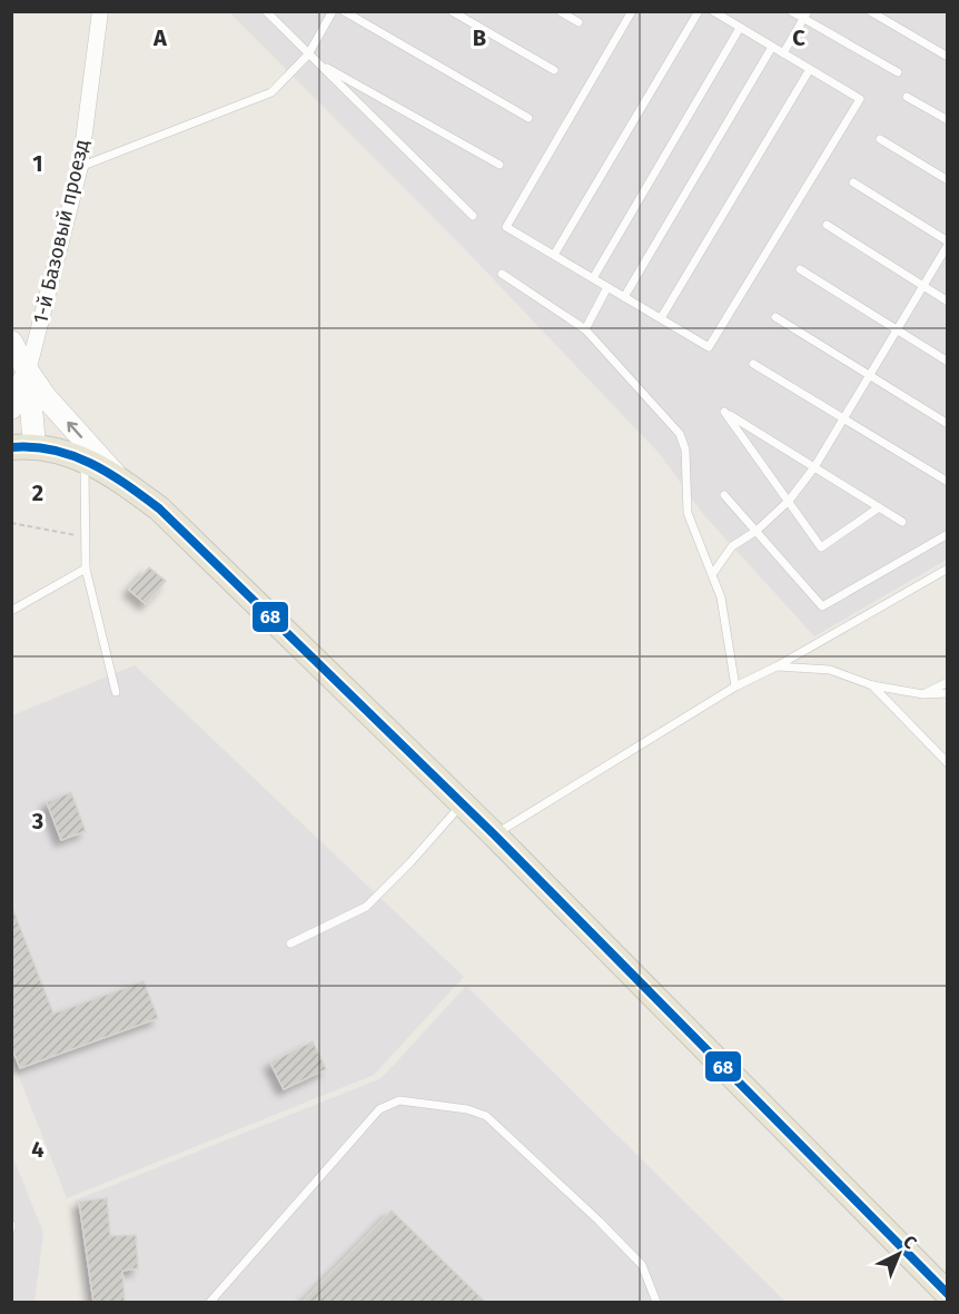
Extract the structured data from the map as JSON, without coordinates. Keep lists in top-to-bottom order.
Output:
{
  "streets": {
    "street": ["1-й Базовый проезд"]
  },
  "lines": ["transit line 68"],
  "north": "top right",
  "grid": {
    "columns": ["A", "B", "C"],
    "rows": [
      "1",
      "2",
      "3",
      "4"
    ]
  }
}
